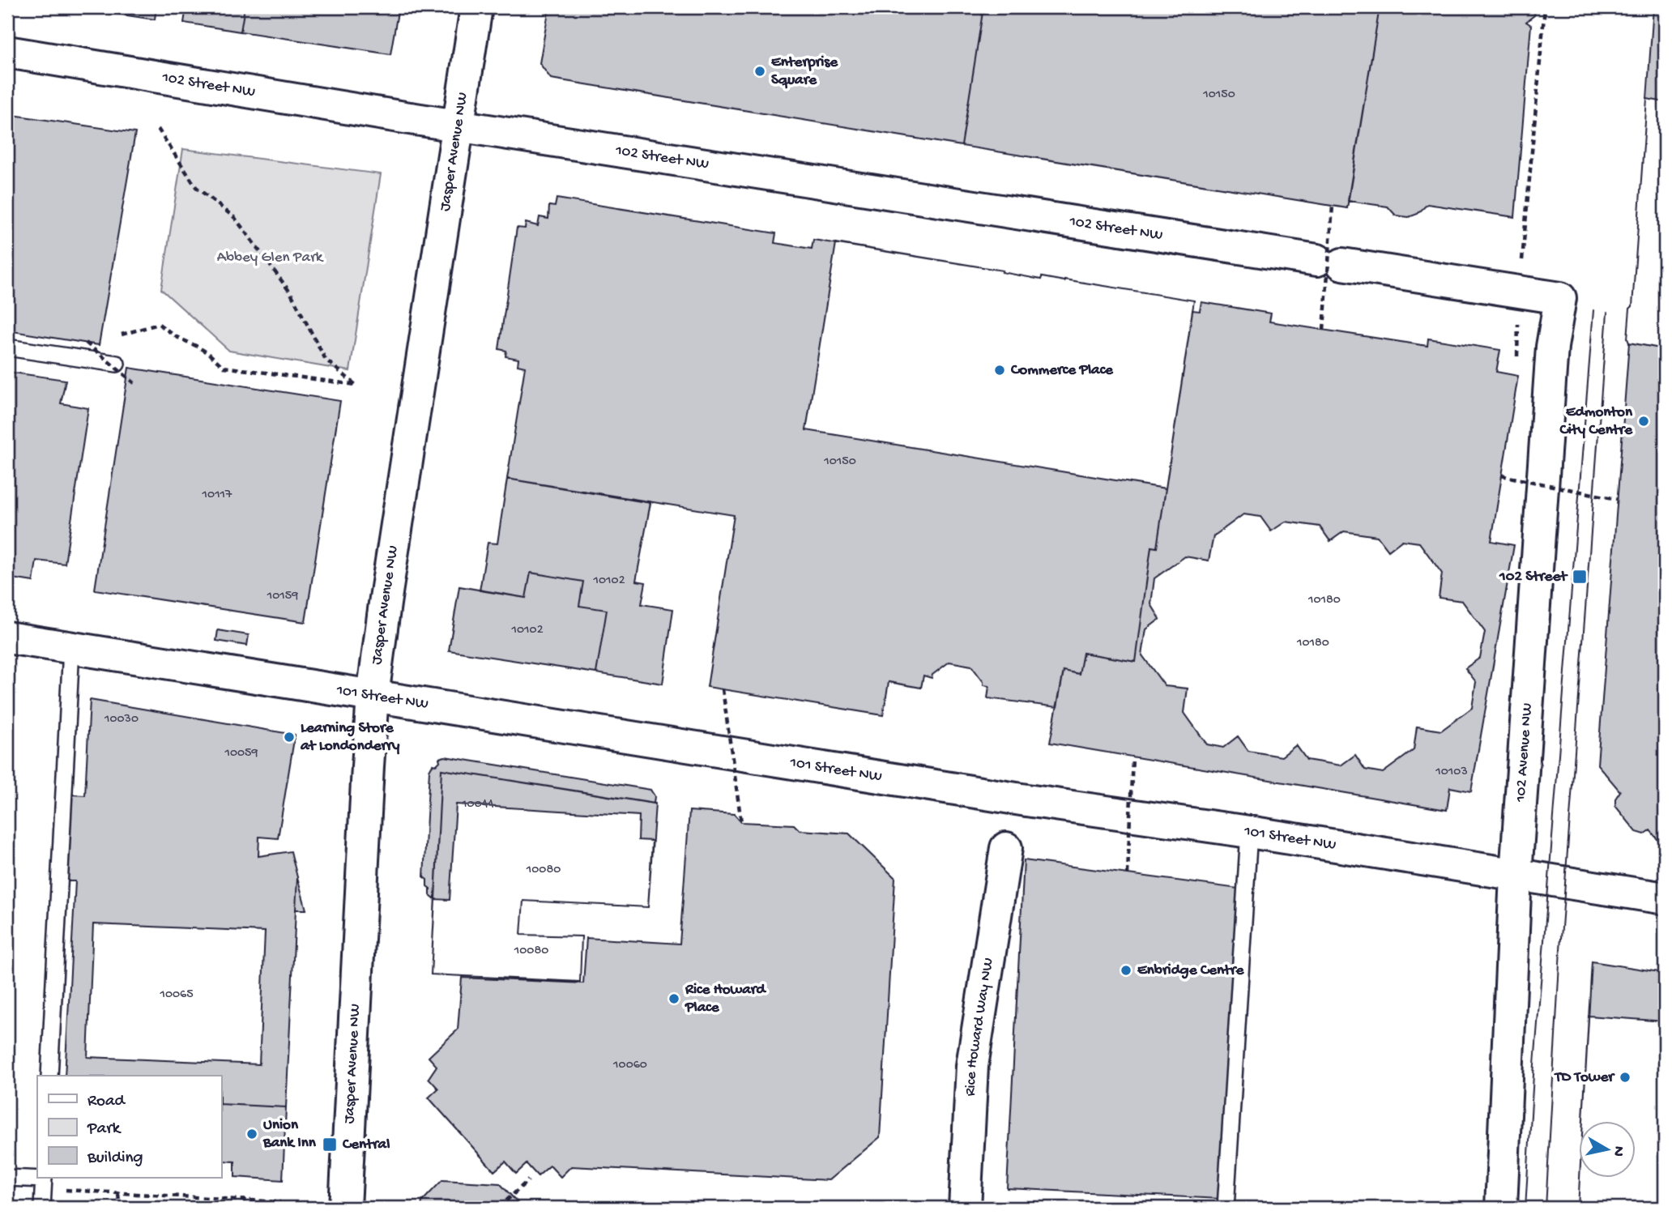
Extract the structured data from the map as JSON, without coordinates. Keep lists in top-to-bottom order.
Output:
{
  "streets": {
    "main road": [
      "102 Street NW",
      "Jasper Avenue NW",
      "101 Street NW",
      "102 Avenue NW",
      "Rice Howard Way NW"
    ]
  },
  "crossings": [
    ["102 Street NW", "Jasper Avenue NW"],
    ["102 Street NW", "102 Avenue NW"],
    ["Jasper Avenue NW", "101 Street NW"],
    ["101 Street NW", "102 Avenue NW"]
  ],
  "parks": ["Abbey Glen Park"],
  "places": {
    "other": [
      "Enterprise Square",
      "Commerce Place",
      "Edmonton City Centre",
      "Learning Store at Londonderry",
      "Enbridge Centre",
      "Rice Howard Place",
      "TD Tower",
      "Union Bank Inn"
    ],
    "transit": ["102 Street", "Central"]
  },
  "house_numbers": [
    "10150",
    "10150",
    "10117",
    "10102",
    "10159",
    "10180",
    "10102",
    "10180",
    "10030",
    "10059",
    "10103",
    "10044",
    "10080",
    "10080",
    "10065",
    "10060"
  ],
  "legend": ["Road", "Park", "Building"],
  "north": "right"
}
